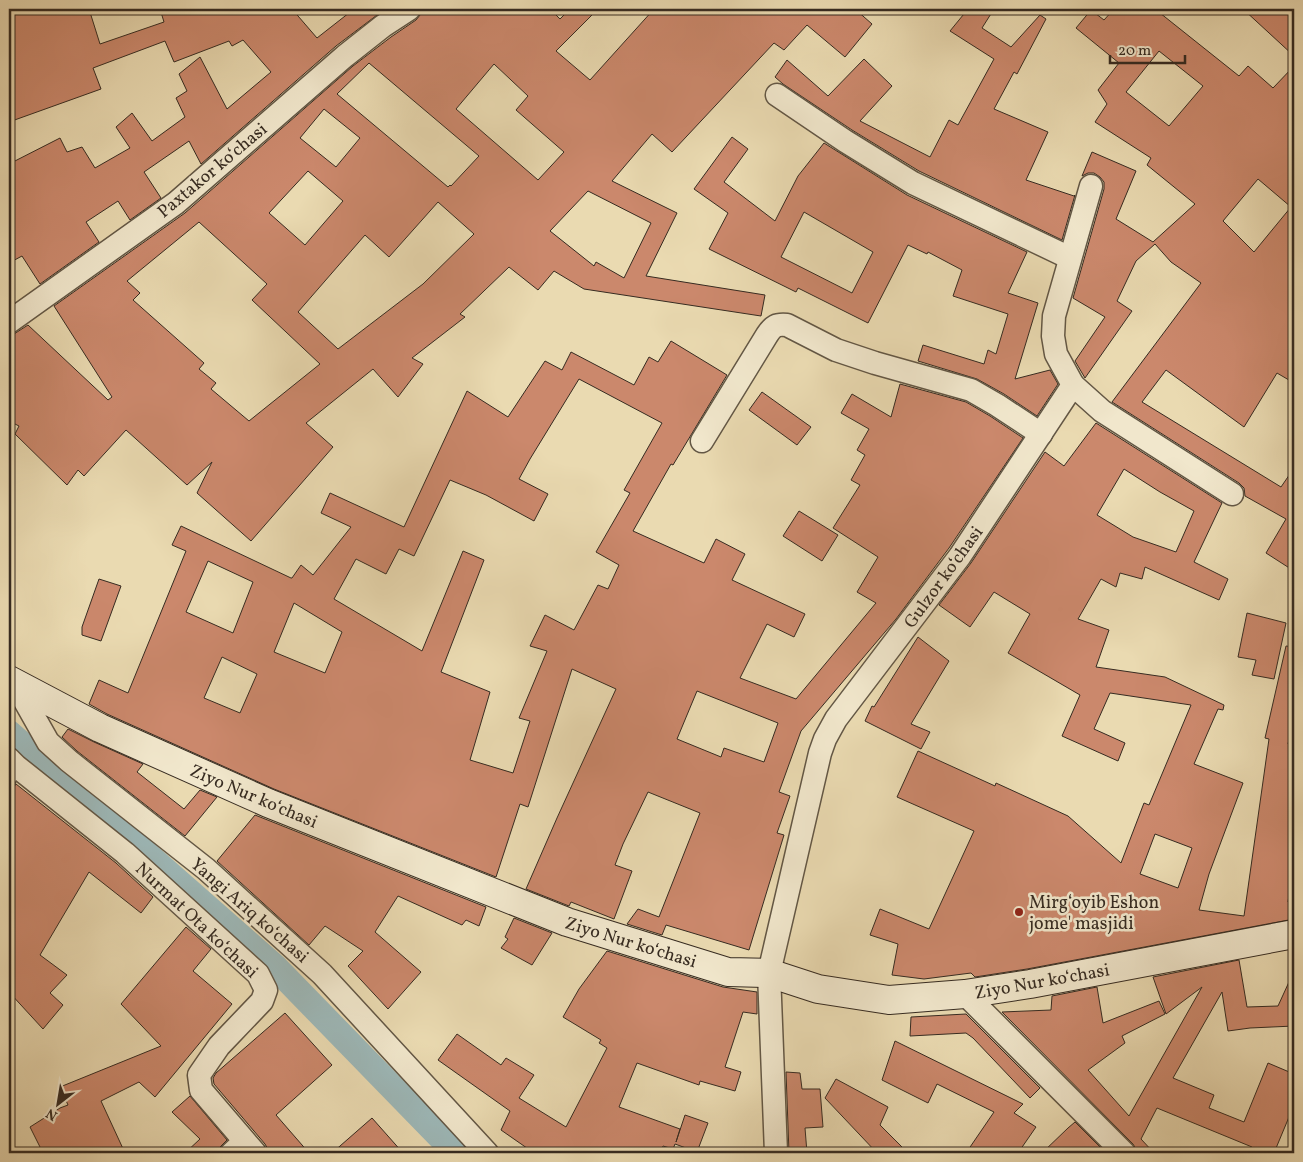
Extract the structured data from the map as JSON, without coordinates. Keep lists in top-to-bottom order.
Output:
{
  "streets": {
    "street": [
      "Paxtakor koʻchasi",
      "Gulzor koʻchasi",
      "Ziyo Nur koʻchasi",
      "Yangi Ariq koʻchasi",
      "Nurmat Ota koʻchasi"
    ]
  },
  "crossings": [
    ["Gulzor koʻchasi", "Ziyo Nur koʻchasi"],
    ["Ziyo Nur koʻchasi", "Yangi Ariq koʻchasi"]
  ],
  "places": ["Mirg‘oyib Eshon jome' masjidi"],
  "scale_bar": "20 m",
  "north": "bottom left"
}
